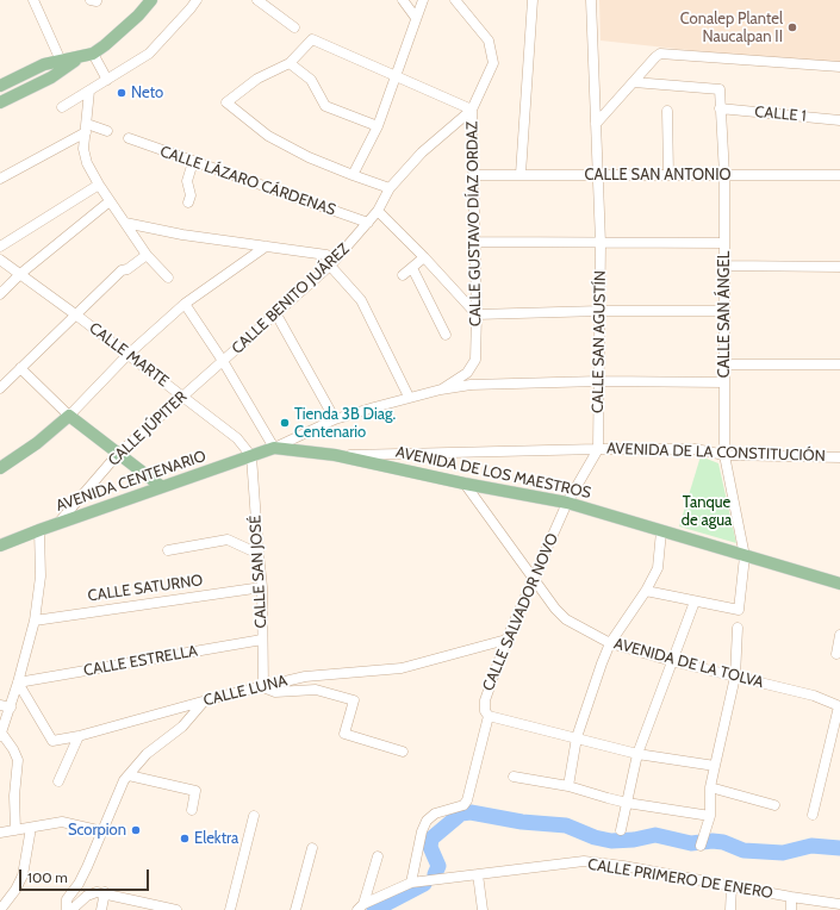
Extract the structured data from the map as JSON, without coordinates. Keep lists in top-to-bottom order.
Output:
{
  "streets": {
    "main road": ["AVENIDA DE LOS MAESTROS", "AVENIDA CENTENARIO"],
    "street": [
      "CALLE 1",
      "CALLE SAN ANTONIO",
      "CALLE LÁZARO CÁRDENAS",
      "CALLE GUSTAVO DÍAZ ORDAZ",
      "CALLE BENITO JUÁREZ",
      "CALLE SAN ÁNGEL",
      "CALLE SAN AGUSTÍN",
      "CALLE MARTE",
      "CALLE JÚPITER",
      "AVENIDA DE LA CONSTITUCIÓN",
      "CALLE SAN JOSÉ",
      "CALLE SATURNO",
      "CALLE SALVADOR NOVO",
      "CALLE ESTRELLA",
      "AVENIDA DE LA TOLVA",
      "CALLE LUNA",
      "CALLE PRIMERO DE ENERO"
    ]
  },
  "crossings": [
    ["CALLE 1", "CALLE SAN ÁNGEL"],
    ["CALLE SAN ANTONIO", "CALLE GUSTAVO DÍAZ ORDAZ"],
    ["CALLE SAN ANTONIO", "CALLE SAN ÁNGEL"],
    ["CALLE SAN ANTONIO", "CALLE SAN AGUSTÍN"],
    ["CALLE LÁZARO CÁRDENAS", "CALLE BENITO JUÁREZ"],
    ["CALLE GUSTAVO DÍAZ ORDAZ", "CALLE BENITO JUÁREZ"],
    ["CALLE BENITO JUÁREZ", "CALLE JÚPITER"],
    ["CALLE SAN ÁNGEL", "AVENIDA DE LA CONSTITUCIÓN"],
    ["CALLE SAN ÁNGEL", "AVENIDA DE LOS MAESTROS"],
    ["CALLE SAN AGUSTÍN", "AVENIDA DE LA CONSTITUCIÓN"],
    ["CALLE SAN AGUSTÍN", "AVENIDA DE LOS MAESTROS"],
    ["CALLE SAN AGUSTÍN", "CALLE SALVADOR NOVO"],
    ["CALLE MARTE", "CALLE JÚPITER"],
    ["CALLE MARTE", "AVENIDA CENTENARIO"],
    ["CALLE MARTE", "CALLE SAN JOSÉ"],
    ["CALLE JÚPITER", "AVENIDA CENTENARIO"],
    ["AVENIDA DE LA CONSTITUCIÓN", "AVENIDA DE LOS MAESTROS"],
    ["AVENIDA DE LOS MAESTROS", "AVENIDA CENTENARIO"],
    ["AVENIDA DE LOS MAESTROS", "CALLE SALVADOR NOVO"],
    ["AVENIDA DE LOS MAESTROS", "AVENIDA DE LA TOLVA"],
    ["AVENIDA CENTENARIO", "CALLE SAN JOSÉ"],
    ["CALLE SAN JOSÉ", "CALLE SATURNO"],
    ["CALLE SAN JOSÉ", "CALLE ESTRELLA"],
    ["CALLE SAN JOSÉ", "CALLE LUNA"],
    ["CALLE SALVADOR NOVO", "AVENIDA DE LA TOLVA"],
    ["CALLE SALVADOR NOVO", "CALLE LUNA"],
    ["CALLE SALVADOR NOVO", "CALLE PRIMERO DE ENERO"],
    ["CALLE ESTRELLA", "CALLE LUNA"]
  ],
  "parks": ["Tanque de agua"],
  "places": [
    "Conalep Plantel Naucalpan II",
    "Neto",
    "Tienda 3B Diag. Centenario",
    "Scorpion",
    "Elektra"
  ],
  "scale_bar": "100 m"
}
